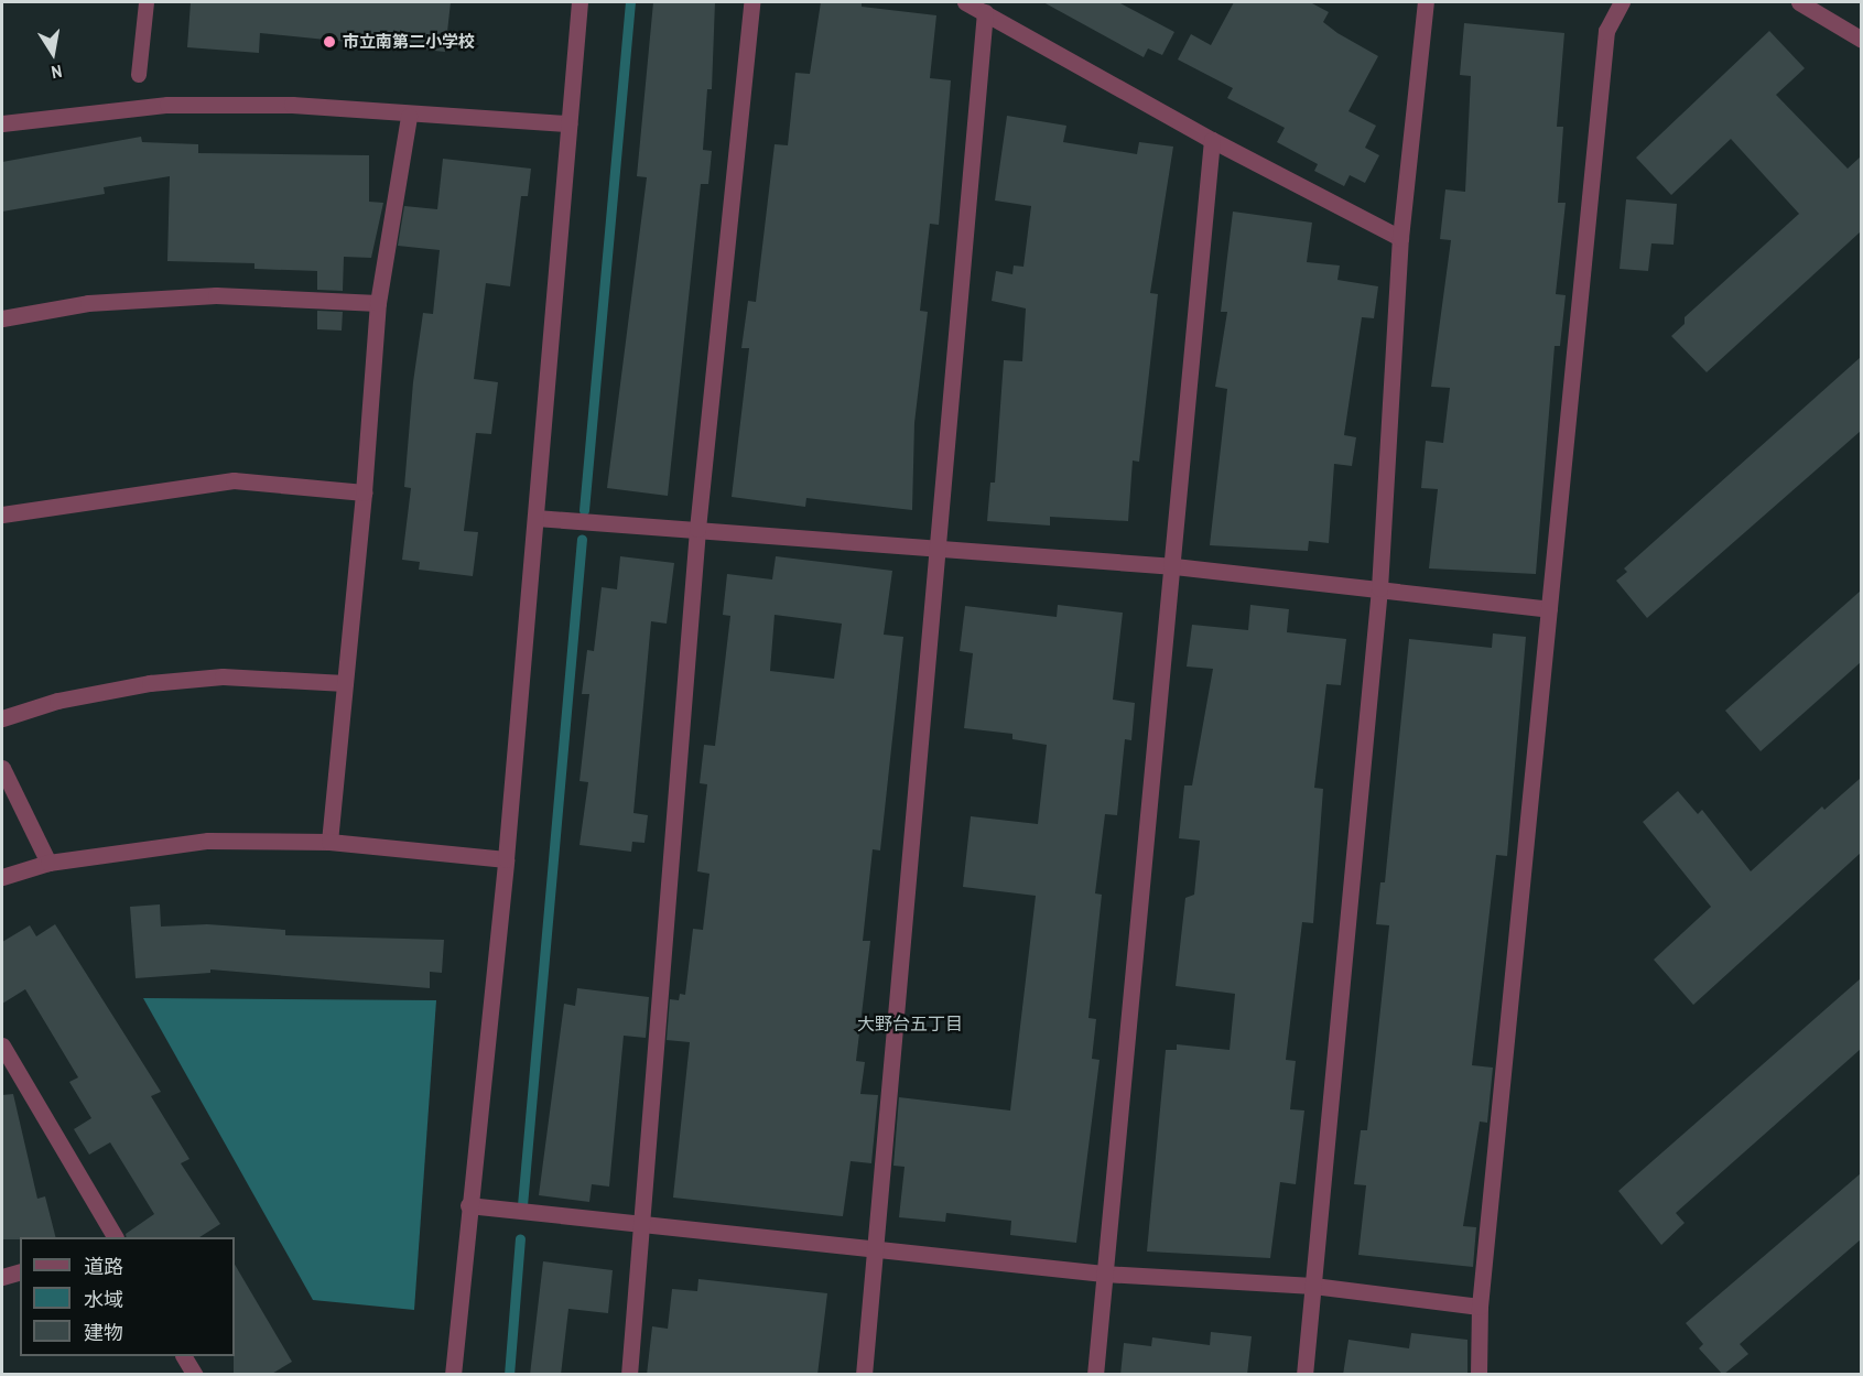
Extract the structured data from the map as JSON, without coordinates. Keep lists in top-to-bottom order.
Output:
{
  "districts": ["大野台五丁目"],
  "places": ["市立南第二小学校"],
  "legend": ["道路", "水域", "建物"],
  "north": "bottom"
}
